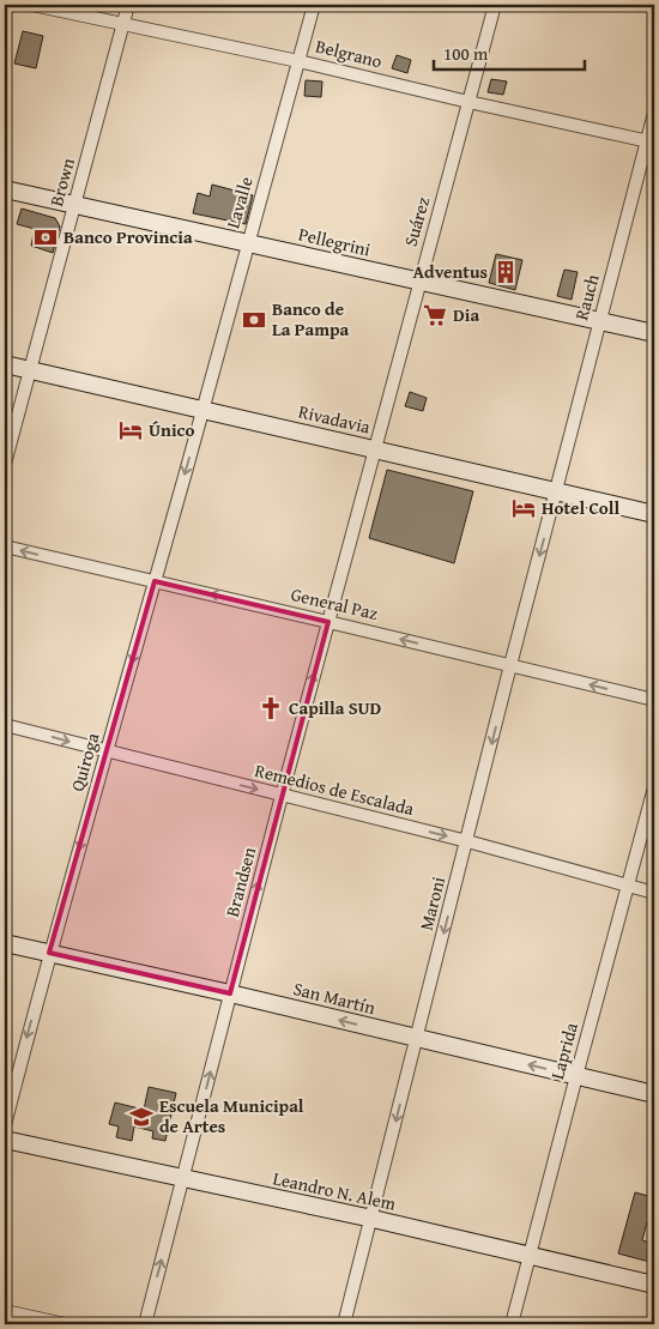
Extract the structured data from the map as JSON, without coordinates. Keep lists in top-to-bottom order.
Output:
{
  "streets": {
    "main road": [
      "Pellegrini",
      "Rivadavia",
      "San Martín",
      "Leandro N. Alem"
    ],
    "street": [
      "Belgrano",
      "Brown",
      "Lavalle",
      "Suárez",
      "Rauch",
      "General Paz",
      "Quiroga",
      "Remedios de Escalada",
      "Brandsen",
      "Maroni",
      "Laprida"
    ]
  },
  "crossings": [
    ["Belgrano", "Brown"],
    ["Belgrano", "Lavalle"],
    ["Belgrano", "Suárez"],
    ["Belgrano", "Rauch"],
    ["Brown", "Pellegrini"],
    ["Brown", "Rivadavia"],
    ["Lavalle", "Pellegrini"],
    ["Lavalle", "Rivadavia"],
    ["Lavalle", "Quiroga"],
    ["Suárez", "Pellegrini"],
    ["Suárez", "Rivadavia"],
    ["Suárez", "Brandsen"],
    ["Pellegrini", "Rauch"],
    ["Rauch", "Rivadavia"],
    ["Rauch", "Maroni"],
    ["Rivadavia", "Quiroga"],
    ["Rivadavia", "Brandsen"],
    ["Rivadavia", "Maroni"],
    ["General Paz", "Quiroga"],
    ["General Paz", "Brandsen"],
    ["General Paz", "Maroni"],
    ["Quiroga", "Remedios de Escalada"],
    ["Quiroga", "San Martín"],
    ["Remedios de Escalada", "Brandsen"],
    ["Remedios de Escalada", "Maroni"],
    ["Remedios de Escalada", "Laprida"],
    ["Brandsen", "San Martín"],
    ["Brandsen", "Leandro N. Alem"],
    ["Maroni", "San Martín"],
    ["Maroni", "Leandro N. Alem"],
    ["San Martín", "Laprida"],
    ["Laprida", "Leandro N. Alem"]
  ],
  "one_way": [
    "General Paz",
    "Quiroga",
    "Remedios de Escalada",
    "Brandsen",
    "Maroni",
    "San Martín"
  ],
  "places": {
    "bank": ["Banco Provincia", "Banco de La Pampa"],
    "building": ["Adventus"],
    "supermarket": ["Dia"],
    "hotel": ["Único", "Hotel Coll"],
    "church": ["Capilla SUD"],
    "school or university": ["Escuela Municipal de Artes"]
  },
  "scale_bar": "100 m"
}
